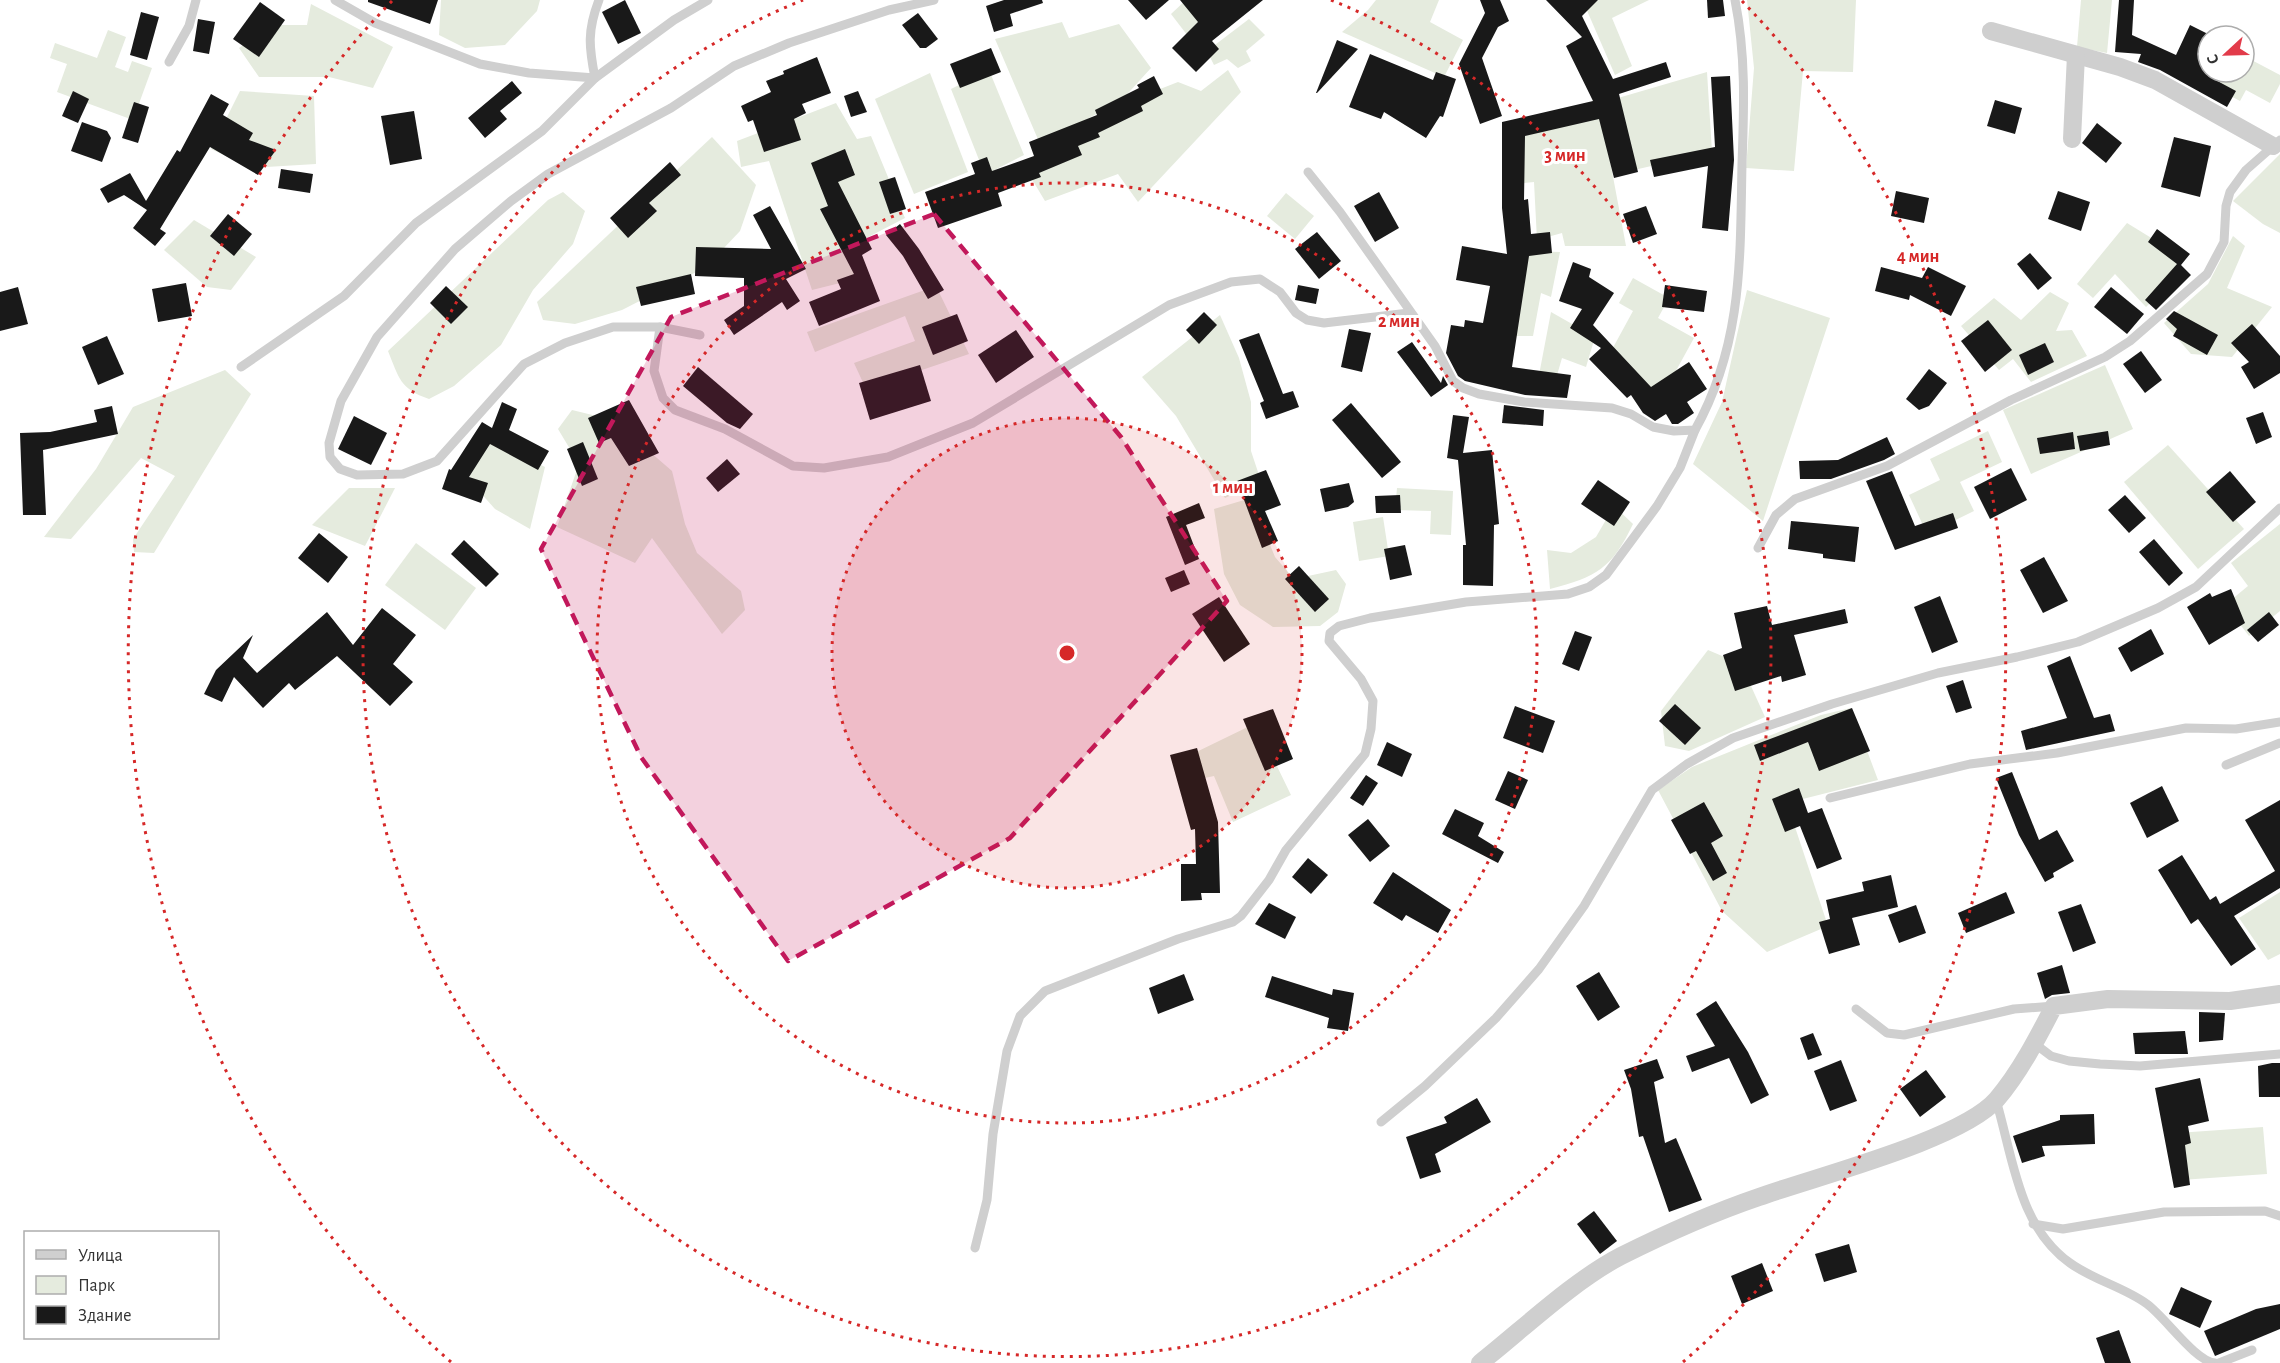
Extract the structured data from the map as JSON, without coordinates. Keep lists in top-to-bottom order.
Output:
{
  "legend": ["Улица", "Парк", "Здание"],
  "north": "left",
  "rings": [
    "3 мин",
    "4 мин",
    "2 мин",
    "1 мин"
  ]
}
